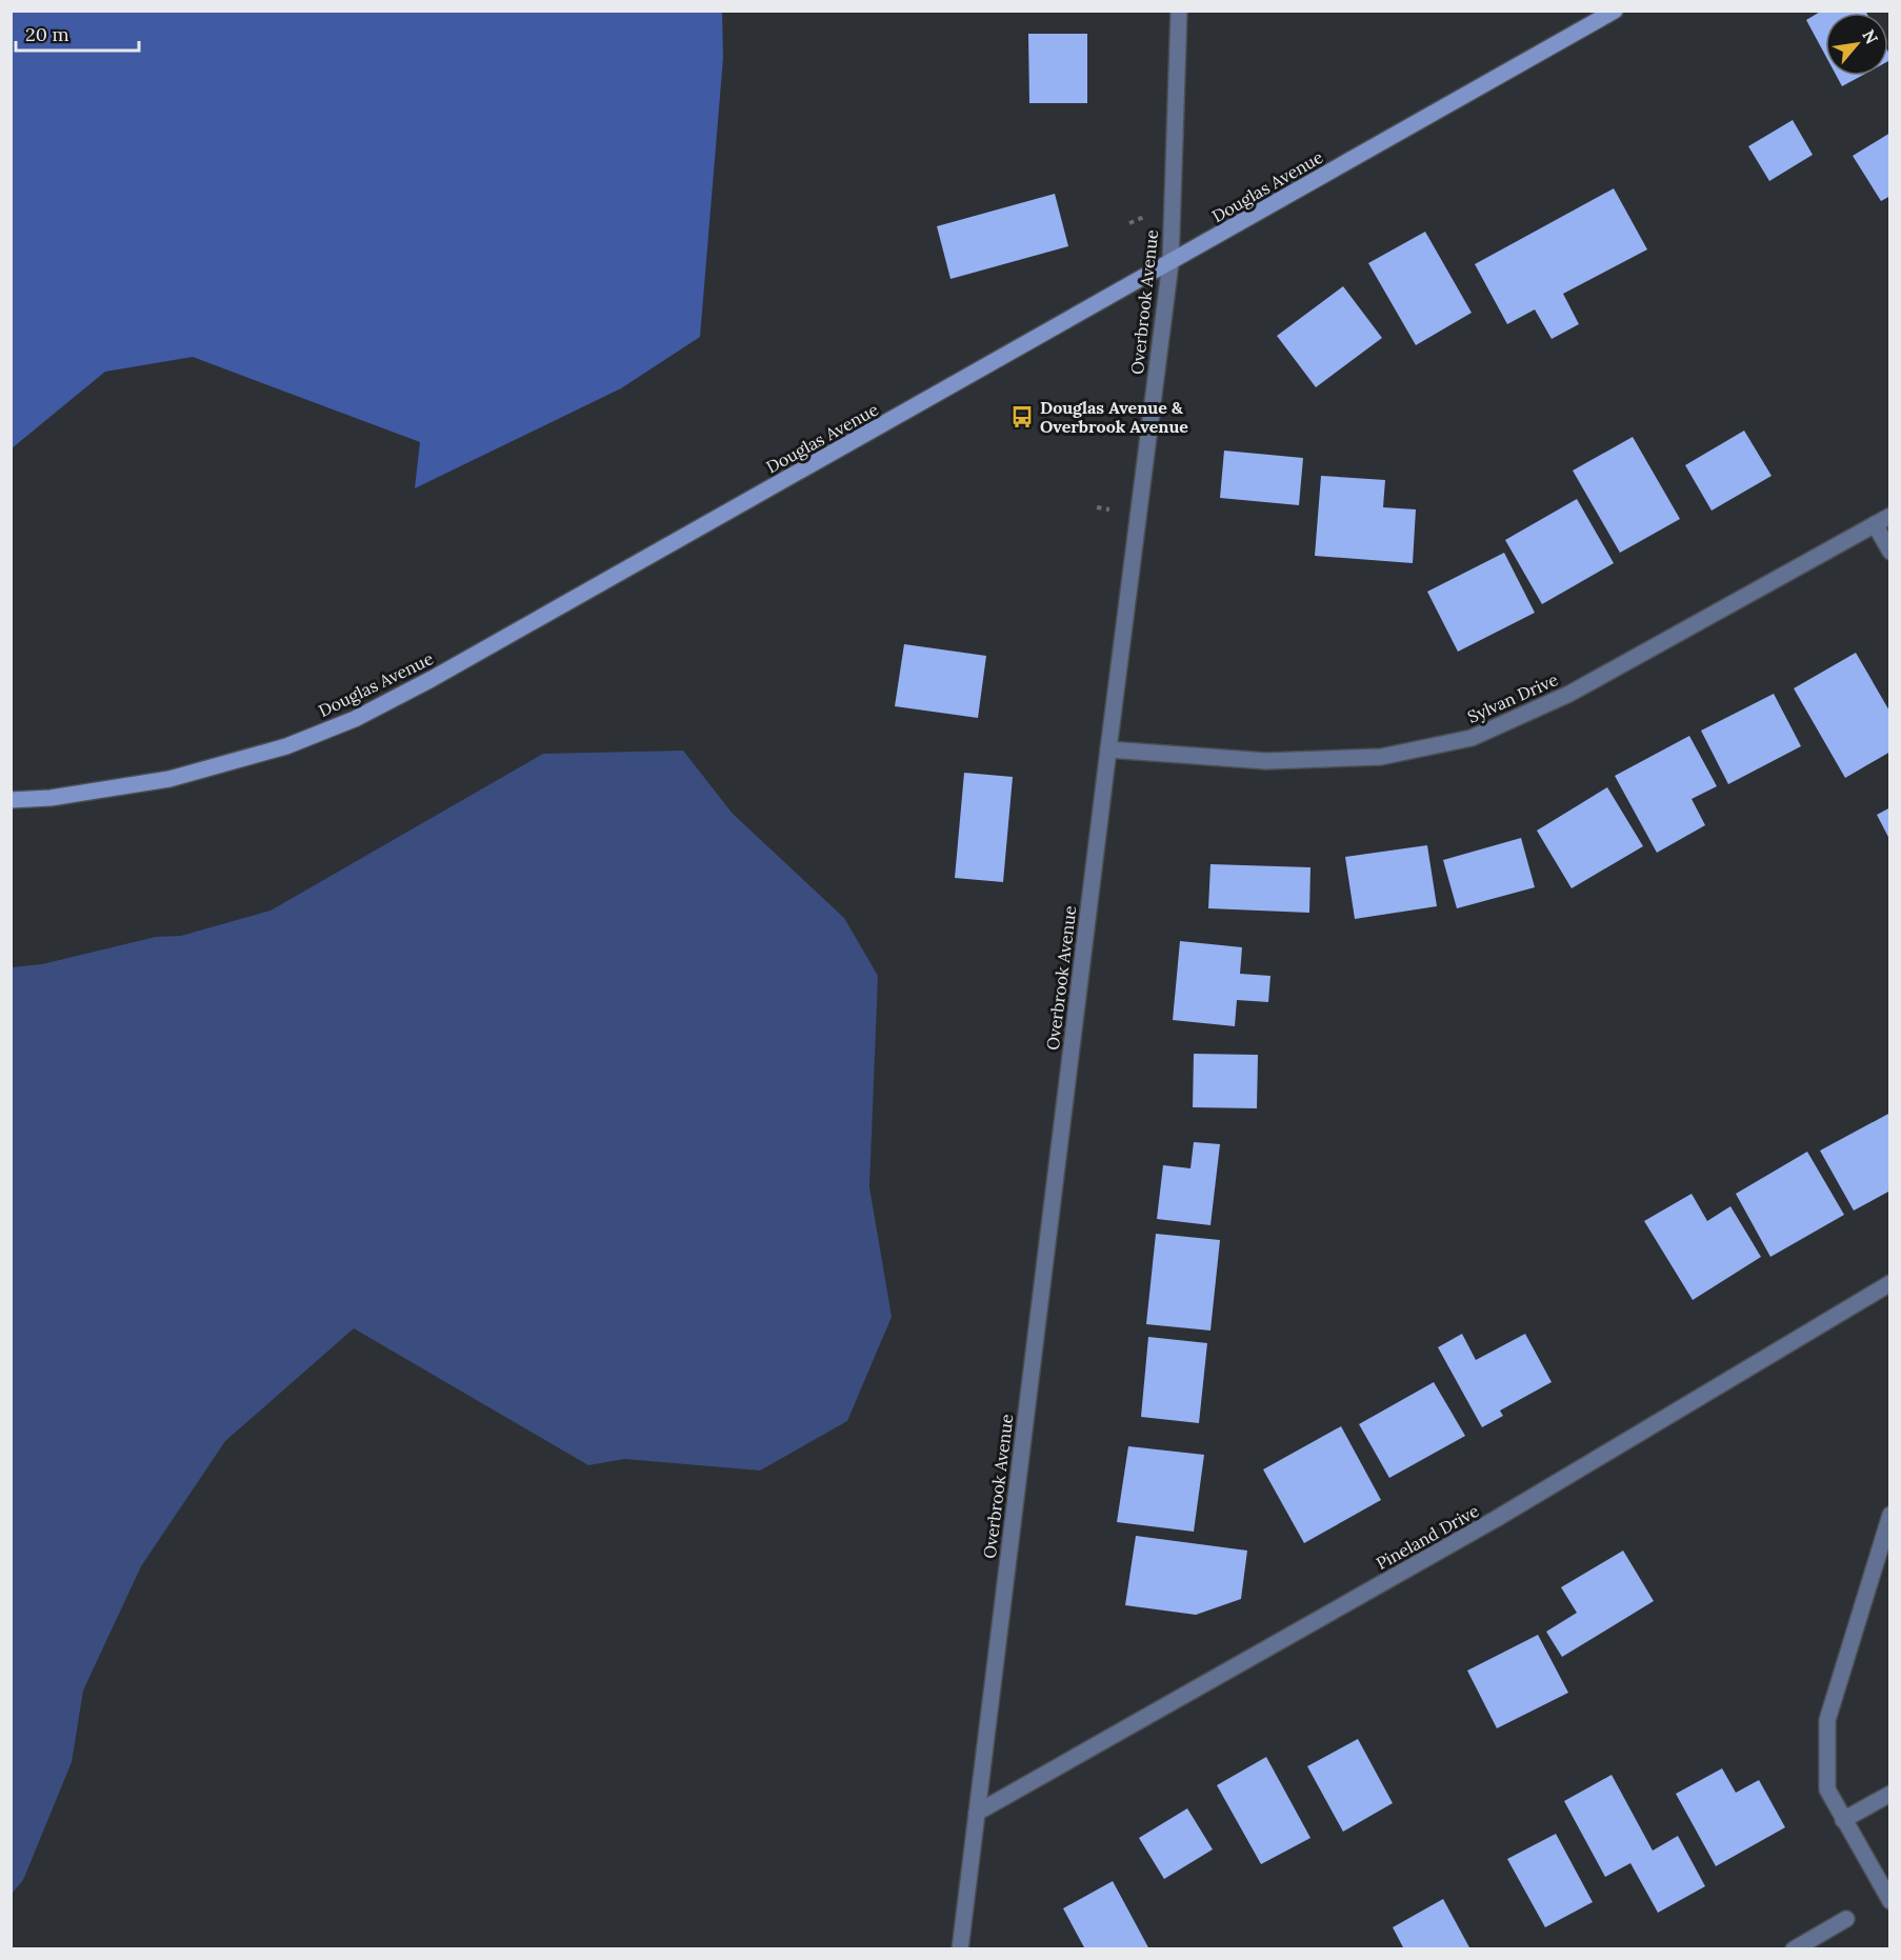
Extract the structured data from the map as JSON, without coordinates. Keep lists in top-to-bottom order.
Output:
{
  "streets": {
    "main road": ["Douglas Avenue"],
    "street": ["Overbrook Avenue", "Sylvan Drive", "Pineland Drive"]
  },
  "crossings": [
    ["Douglas Avenue", "Overbrook Avenue"],
    ["Overbrook Avenue", "Sylvan Drive"],
    ["Overbrook Avenue", "Pineland Drive"]
  ],
  "places": {
    "bus stop": ["Douglas Avenue & Overbrook Avenue"]
  },
  "scale_bar": "20 m",
  "north": "top right"
}
